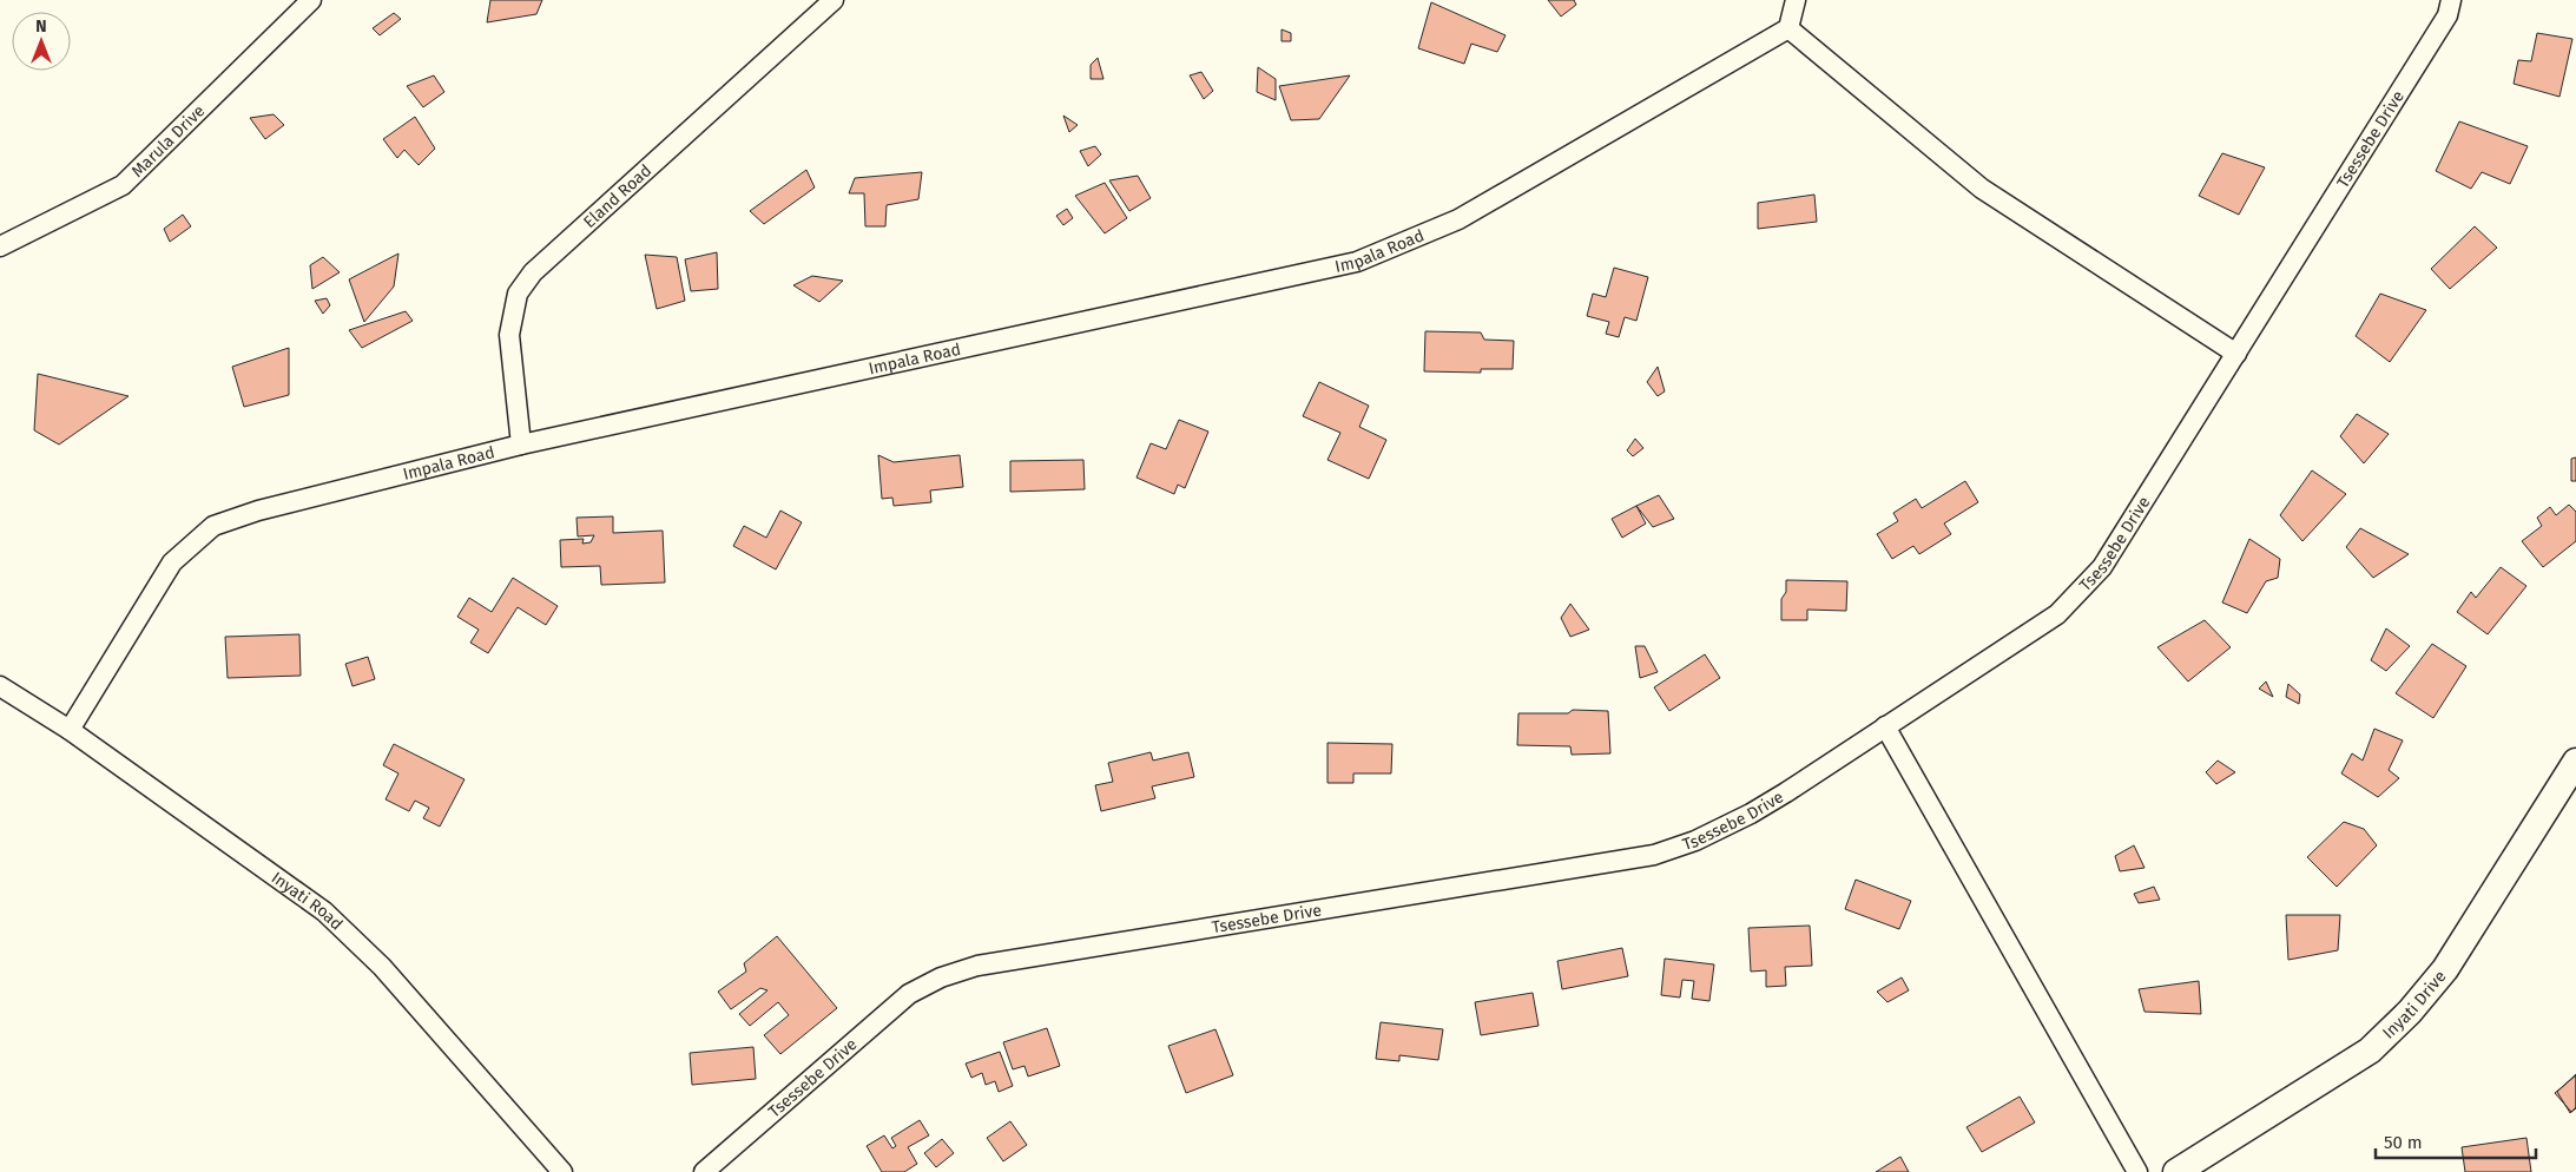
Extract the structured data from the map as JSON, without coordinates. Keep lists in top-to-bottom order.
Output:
{
  "streets": {
    "street": [
      "Tsessebe Drive",
      "Marula Drive",
      "Eland Road",
      "Impala Road",
      "Inyati Road",
      "Inyati Drive"
    ]
  },
  "crossings": [
    ["Eland Road", "Impala Road"],
    ["Impala Road", "Inyati Road"]
  ],
  "scale_bar": "50 m",
  "north": "top"
}
